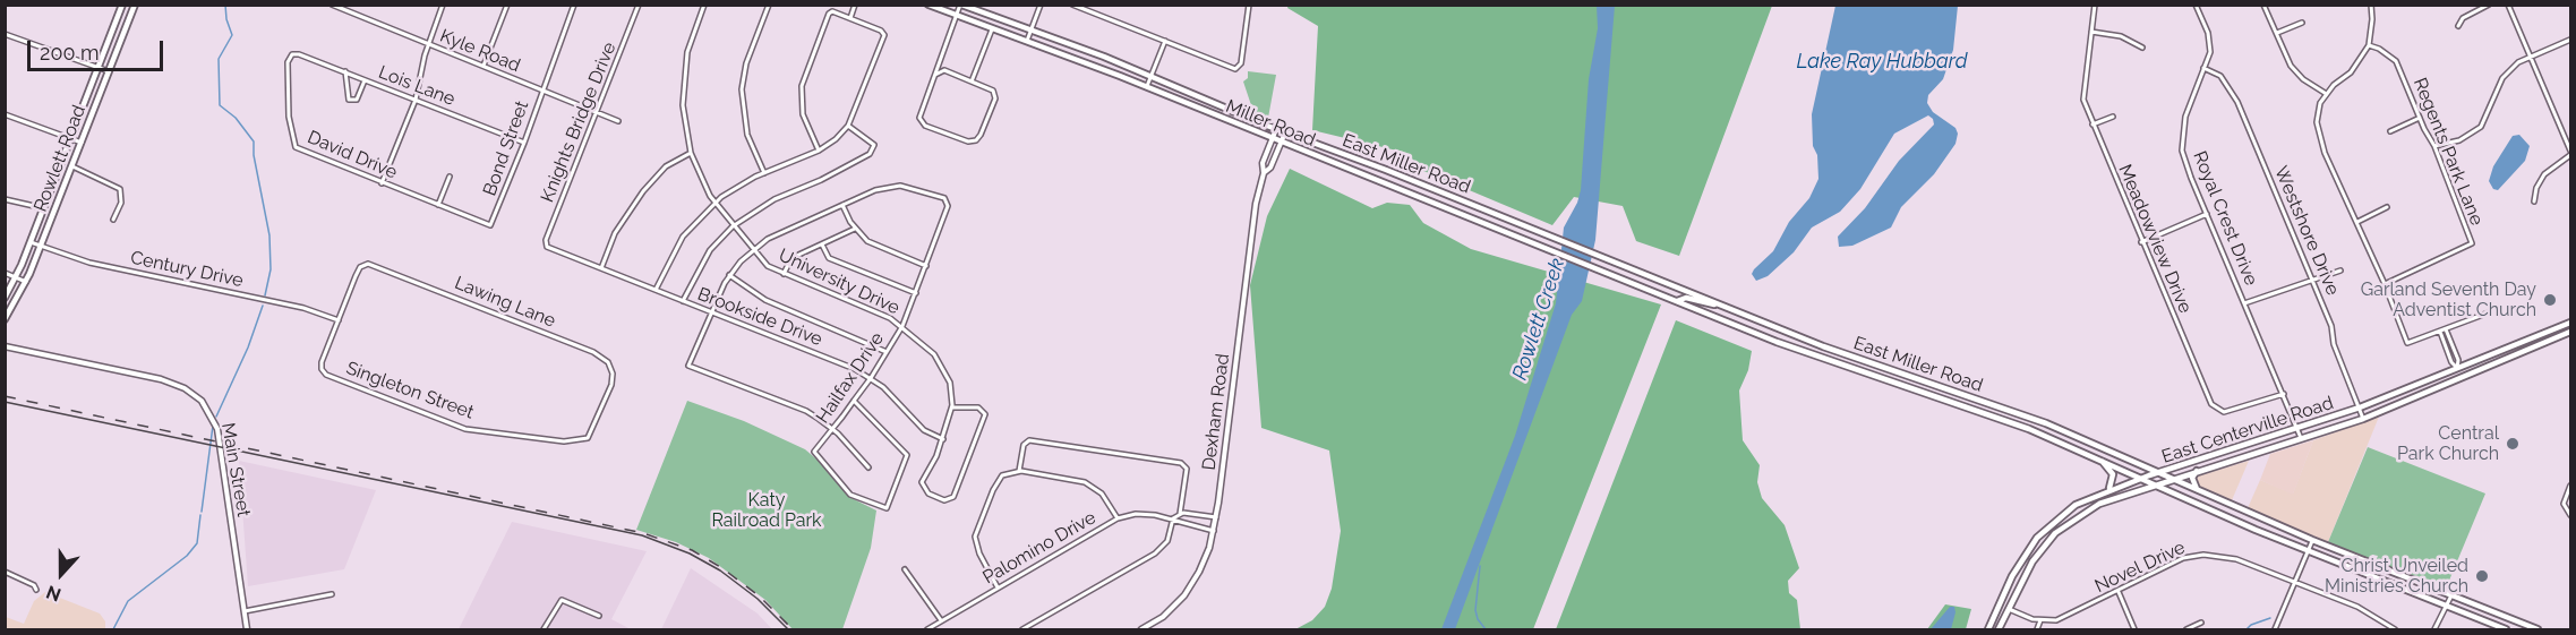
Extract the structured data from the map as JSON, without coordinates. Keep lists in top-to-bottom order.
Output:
{
  "streets": {
    "main road": [
      "Miller Road",
      "Rowlett Road",
      "East Miller Road",
      "East Centerville Road"
    ],
    "street": [
      "Kyle Road",
      "Lois Lane",
      "Knights Bridge Drive",
      "Bond Street",
      "Regents Park Lane",
      "David Drive",
      "Royal Crest Drive",
      "Westshore Drive",
      "Meadowview Drive",
      "Century Drive",
      "University Drive",
      "Lawing Lane",
      "Brookside Drive",
      "Hailfax Drive",
      "Singleton Street",
      "Dexham Road",
      "Main Street",
      "Palomino Drive",
      "Novel Drive"
    ]
  },
  "crossings": [
    ["Kyle Road", "Knights Bridge Drive"],
    ["Kyle Road", "Bond Street"],
    ["Lois Lane", "Bond Street"],
    ["Lois Lane", "David Drive"],
    ["Knights Bridge Drive", "Brookside Drive"],
    ["Miller Road", "East Miller Road"],
    ["Miller Road", "Dexham Road"],
    ["Bond Street", "David Drive"],
    ["Rowlett Road", "Century Drive"],
    ["East Miller Road", "Dexham Road"],
    ["East Miller Road", "East Centerville Road"],
    ["Royal Crest Drive", "Westshore Drive"],
    ["Royal Crest Drive", "Meadowview Drive"],
    ["Royal Crest Drive", "East Centerville Road"],
    ["Westshore Drive", "East Centerville Road"],
    ["Century Drive", "Lawing Lane"],
    ["Century Drive", "Singleton Street"],
    ["University Drive", "Hailfax Drive"],
    ["Lawing Lane", "Singleton Street"],
    ["Brookside Drive", "Hailfax Drive"],
    ["Dexham Road", "Palomino Drive"]
  ],
  "water": ["Lake Ray Hubbard", "Rowlett Creek"],
  "parks": ["Katy Railroad Park"],
  "places": ["Garland Seventh Day Adventist Church", "Central Park Church", "Christ Unveiled Ministries Church"],
  "scale_bar": "200 m",
  "north": "bottom"
}
